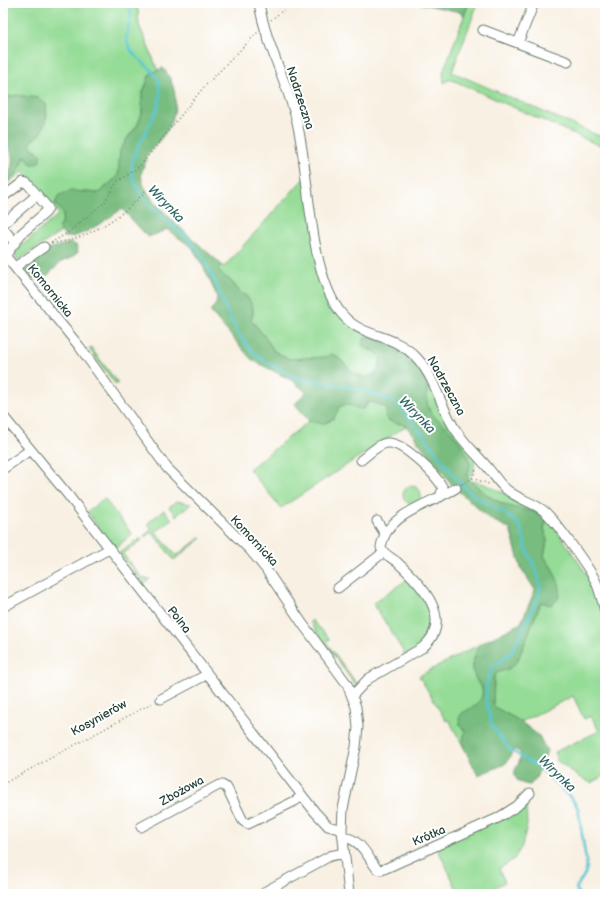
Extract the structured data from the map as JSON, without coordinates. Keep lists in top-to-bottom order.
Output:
{
  "streets": {
    "street": [
      "Nadrzeczna",
      "Komornicka",
      "Polna",
      "Zbożowa",
      "Krótka"
    ],
    "path": ["Kosynierów"]
  },
  "crossings": [
    ["Komornicka", "Polna"],
    ["Komornicka", "Krótka"],
    ["Polna", "Zbożowa"],
    ["Polna", "Krótka"]
  ],
  "water": ["Wirynka"]
}
